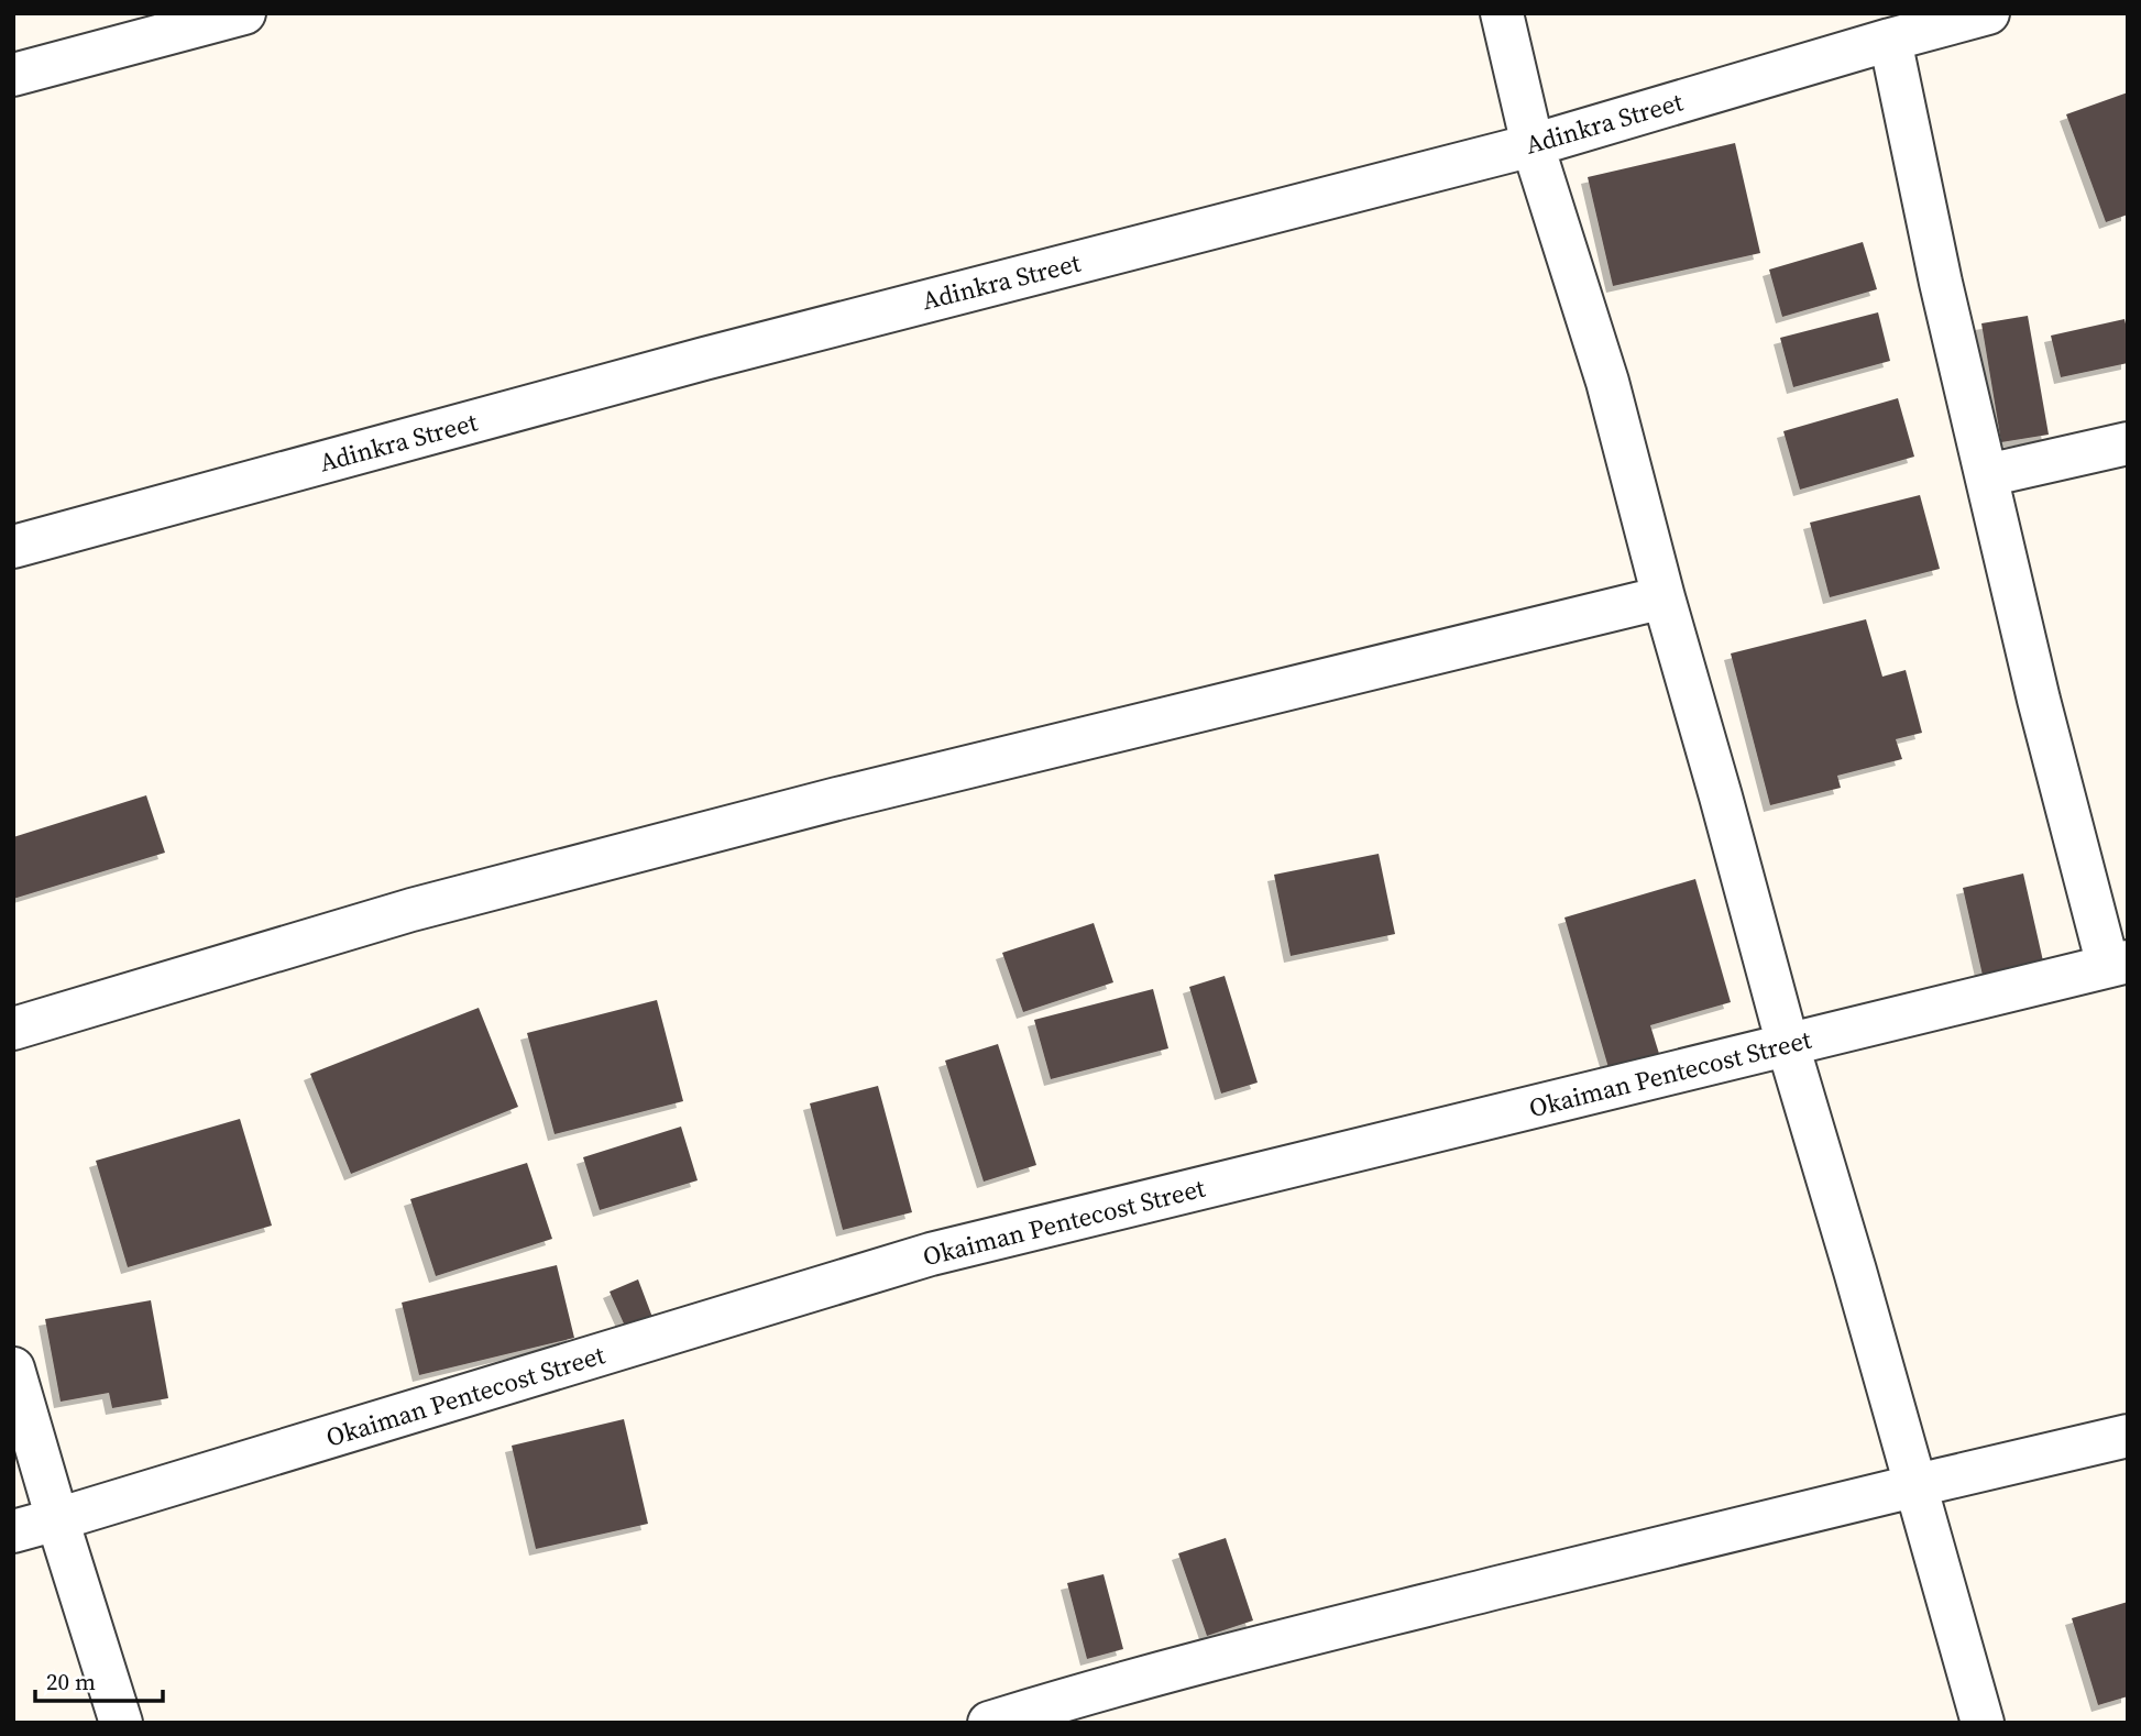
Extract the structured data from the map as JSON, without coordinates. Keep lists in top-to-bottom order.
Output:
{
  "streets": {
    "street": ["Adinkra Street", "Okaiman Pentecost Street"]
  },
  "scale_bar": "20 m"
}
